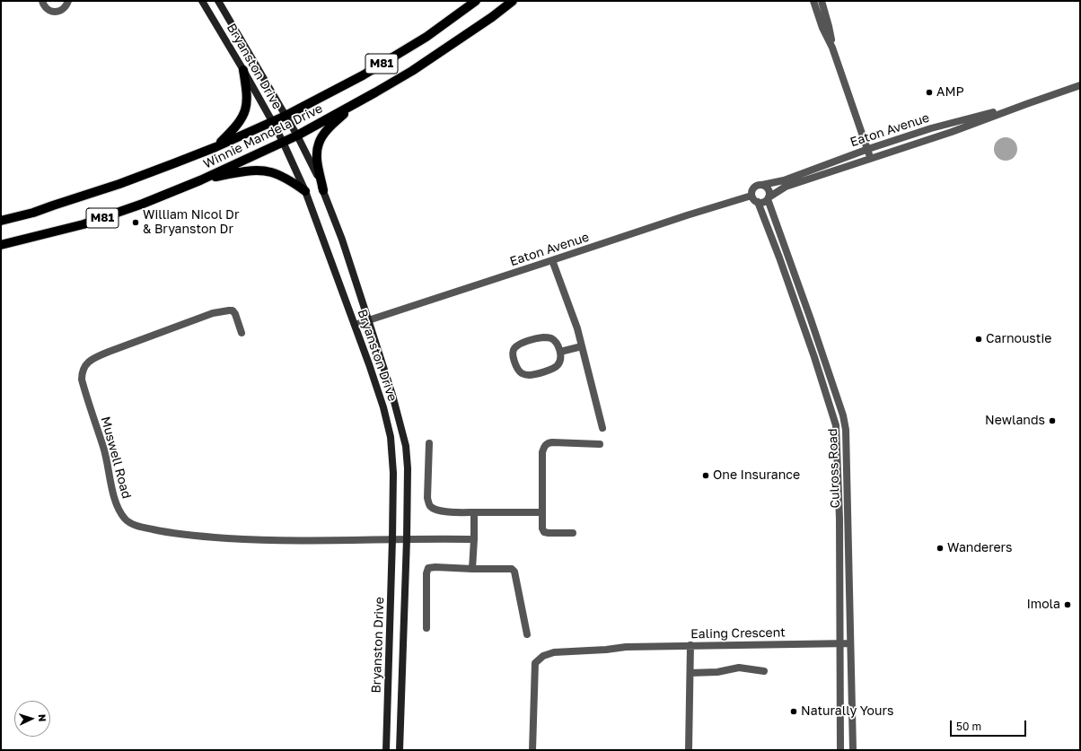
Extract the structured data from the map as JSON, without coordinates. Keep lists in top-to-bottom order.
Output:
{
  "streets": {
    "main road": ["M81", "Bryanston Drive", "Winnie Mandela Drive"],
    "street": [
      "Eaton Avenue",
      "Muswell Road",
      "Culross Road",
      "Ealing Crescent"
    ]
  },
  "crossings": [
    ["Bryanston Drive", "Eaton Avenue"],
    ["Bryanston Drive", "Winnie Mandela Drive"],
    ["Bryanston Drive", "Muswell Road"],
    ["Eaton Avenue", "Culross Road"],
    ["Culross Road", "Ealing Crescent"]
  ],
  "places": [
    "AMP",
    "William Nicol Dr & Bryanston Dr",
    "Carnoustie",
    "Newlands",
    "One Insurance",
    "Wanderers",
    "Imola",
    "Naturally Yours"
  ],
  "scale_bar": "50 m",
  "north": "right"
}
